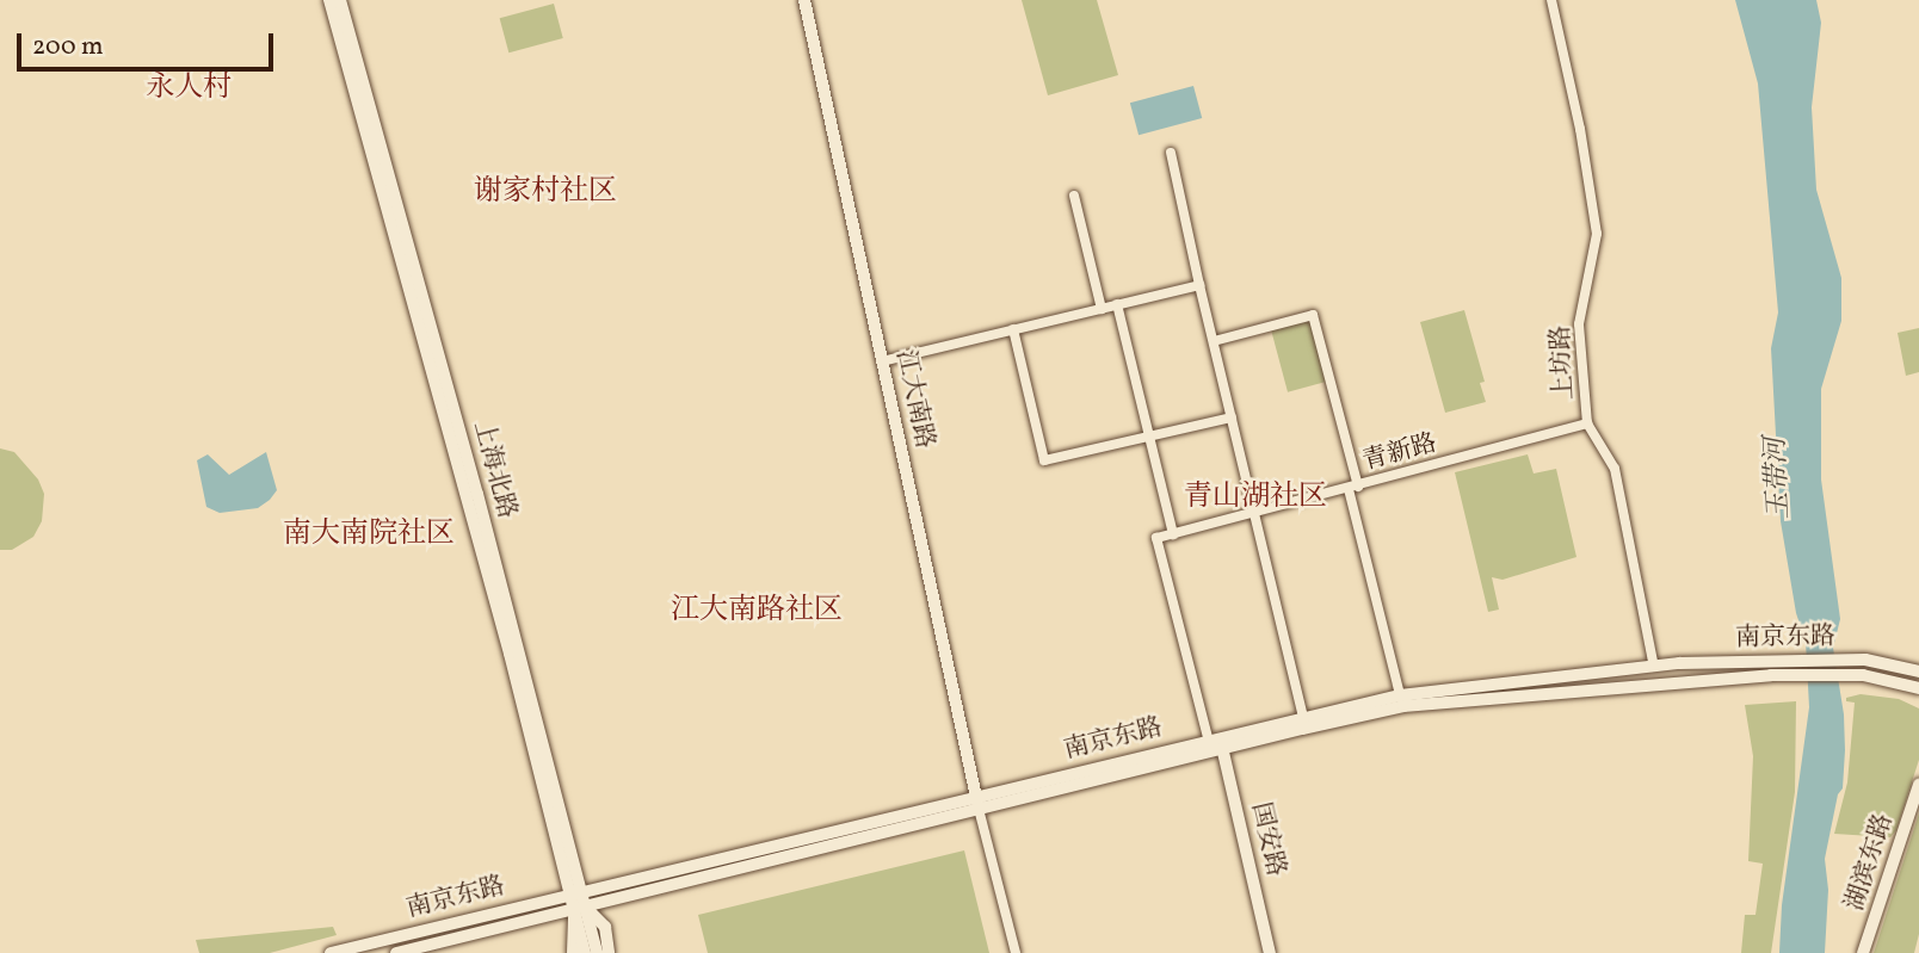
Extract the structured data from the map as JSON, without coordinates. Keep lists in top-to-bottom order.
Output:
{
  "streets": {
    "main road": ["上海北路", "南京东路"],
    "street": [
      "上坊路",
      "江大南路",
      "青新路",
      "国安路",
      "湖滨东路"
    ]
  },
  "crossings": [
    ["上坊路", "青新路"],
    ["上坊路", "南京东路"],
    ["江大南路", "南京东路"],
    ["上海北路", "南京东路"],
    ["南京东路", "国安路"]
  ],
  "districts": [
    "永人村",
    "谢家村社区",
    "青山湖社区",
    "南大南院社区",
    "江大南路社区"
  ],
  "water": ["玉带河"],
  "scale_bar": "200 m"
}
